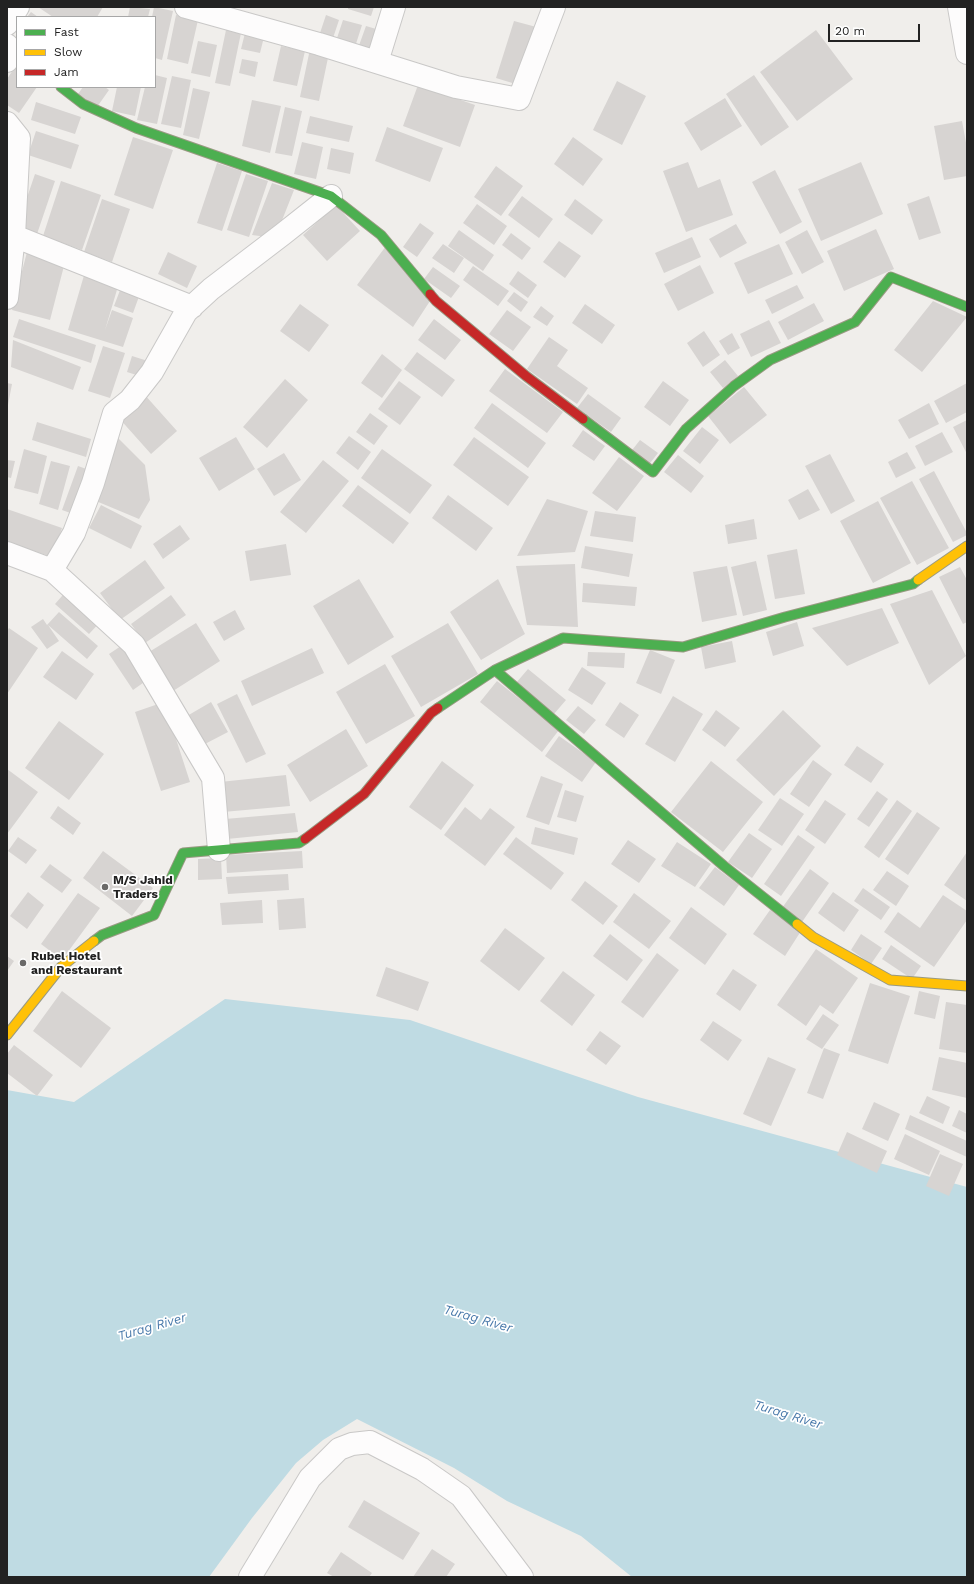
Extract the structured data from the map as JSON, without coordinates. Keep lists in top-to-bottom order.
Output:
{
  "water": ["Turag River"],
  "places": ["M/S Jahid Traders", "Rubel Hotel and Restaurant"],
  "legend": ["Fast", "Slow", "Jam"],
  "scale_bar": "20 m"
}
